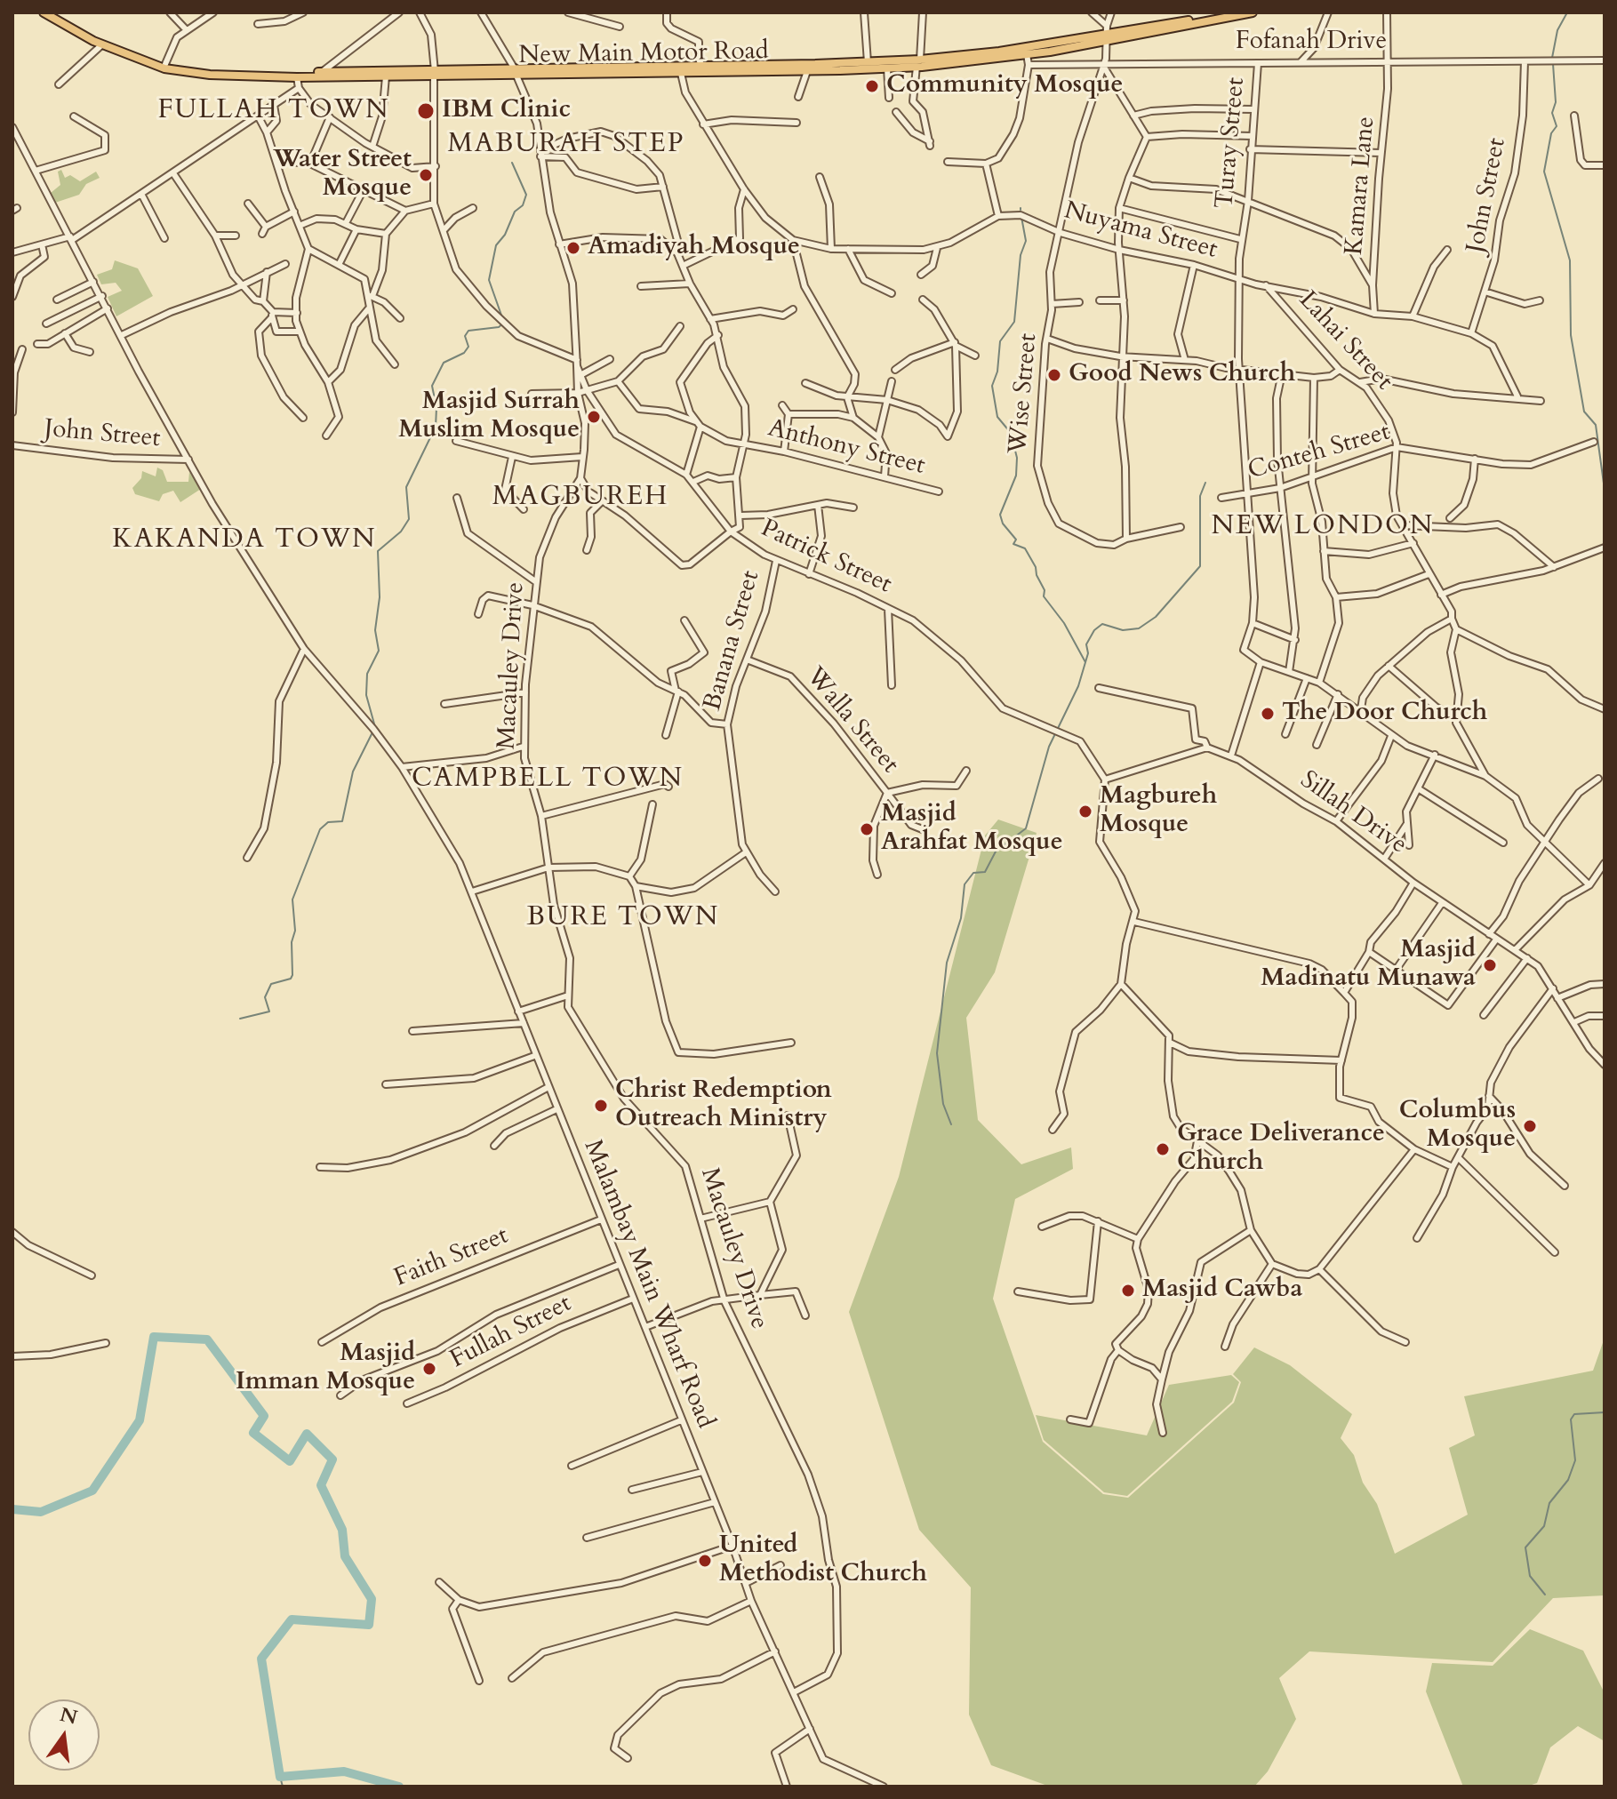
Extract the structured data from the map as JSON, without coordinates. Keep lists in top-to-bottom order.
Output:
{
  "streets": {
    "highway": ["New Main Motor Road"],
    "street": [
      "Fofanah Drive",
      "Turay Street",
      "Kamara Lane",
      "John Street",
      "Nuyama Street",
      "Lahai Street",
      "Wise Street",
      "Anthony Street",
      "Conteh Street",
      "Patrick Street",
      "Banana Street",
      "Macauley Drive",
      "Walla Street",
      "Sillah Drive",
      "Faith Street",
      "Malambay Main Wharf Road",
      "Fullah Street"
    ]
  },
  "crossings": [
    ["Fofanah Drive", "Turay Street"],
    ["Fofanah Drive", "Kamara Lane"],
    ["Fofanah Drive", "John Street"],
    ["Fofanah Drive", "Wise Street"],
    ["New Main Motor Road", "Wise Street"],
    ["New Main Motor Road", "Macauley Drive"],
    ["Turay Street", "Nuyama Street"],
    ["Turay Street", "Conteh Street"],
    ["Kamara Lane", "Nuyama Street"],
    ["John Street", "Nuyama Street"],
    ["John Street", "Malambay Main Wharf Road"],
    ["Nuyama Street", "Lahai Street"],
    ["Nuyama Street", "Wise Street"],
    ["Lahai Street", "Conteh Street"],
    ["Anthony Street", "Patrick Street"],
    ["Patrick Street", "Banana Street"],
    ["Banana Street", "Walla Street"],
    ["Macauley Drive", "Malambay Main Wharf Road"],
    ["Faith Street", "Malambay Main Wharf Road"],
    ["Malambay Main Wharf Road", "Fullah Street"]
  ],
  "districts": [
    "FULLAH TOWN",
    "MABURAH STEP",
    "MAGBUREH",
    "NEW LONDON",
    "KAKANDA TOWN",
    "CAMPBELL TOWN",
    "BURE TOWN"
  ],
  "places": [
    "Community Mosque",
    "IBM Clinic",
    "Water Street Mosque",
    "Amadiyah Mosque",
    "Good News Church",
    "Masjid Surrah Muslim Mosque",
    "The Door Church",
    "Magbureh Mosque",
    "Masjid Arahfat Mosque",
    "Masjid Madinatu Munawa",
    "Christ Redemption Outreach Ministry",
    "Columbus Mosque",
    "Grace Deliverance Church",
    "Masjid Cawba",
    "Masjid Imman Mosque",
    "United Methodist Church"
  ],
  "north": "top"
}
